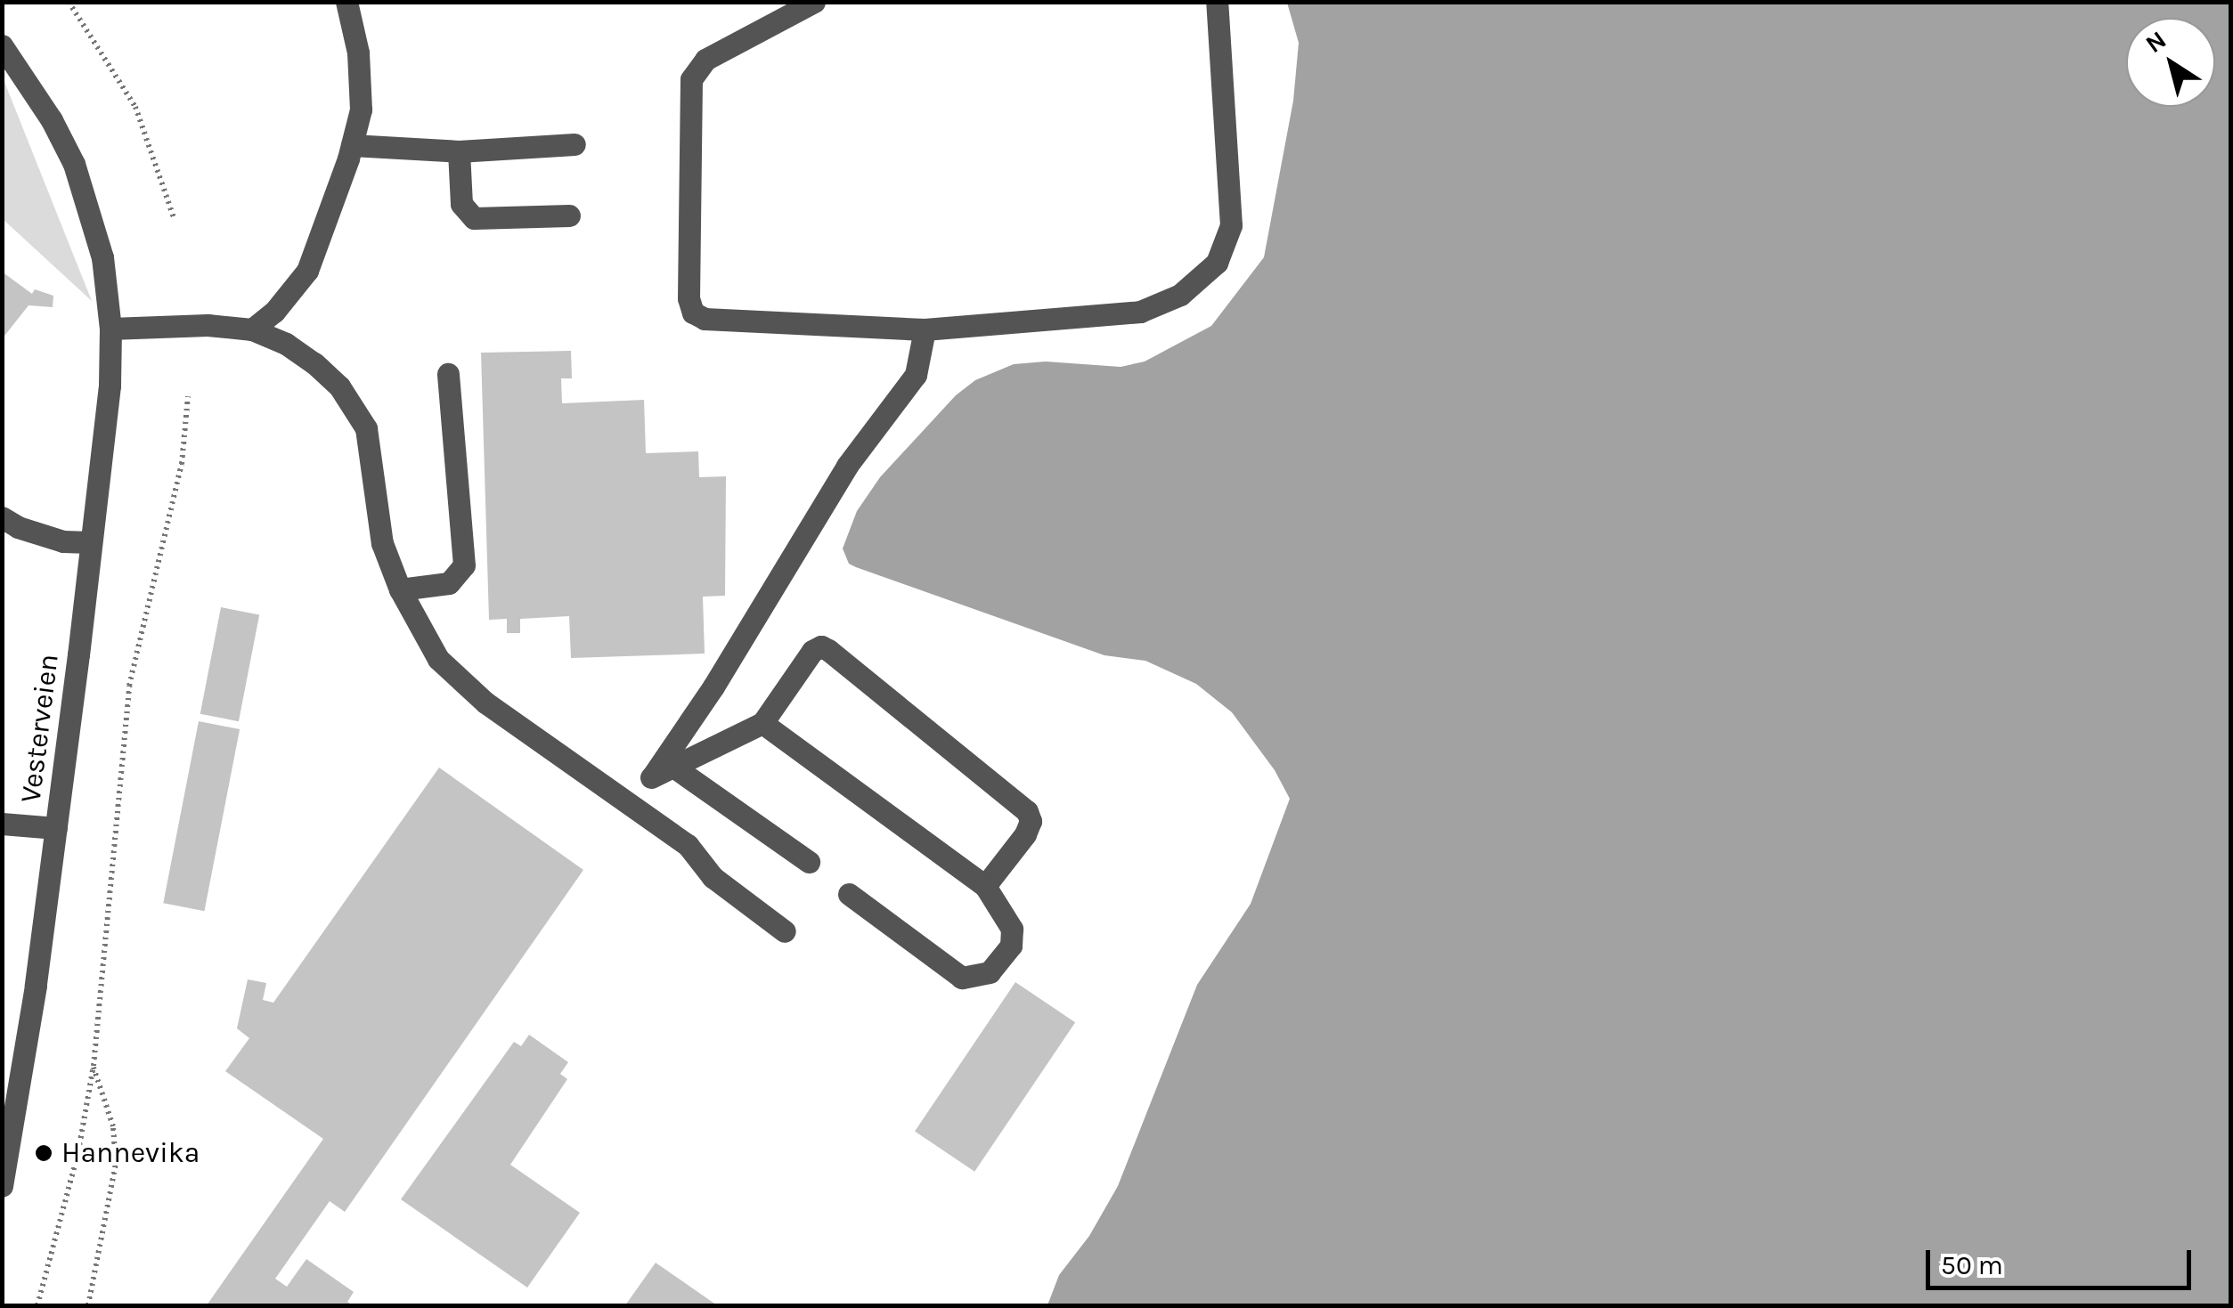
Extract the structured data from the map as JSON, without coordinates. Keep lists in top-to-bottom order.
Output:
{
  "streets": {
    "street": ["Vesterveien"]
  },
  "places": ["Hannevika"],
  "scale_bar": "50 m",
  "north": "top left"
}
